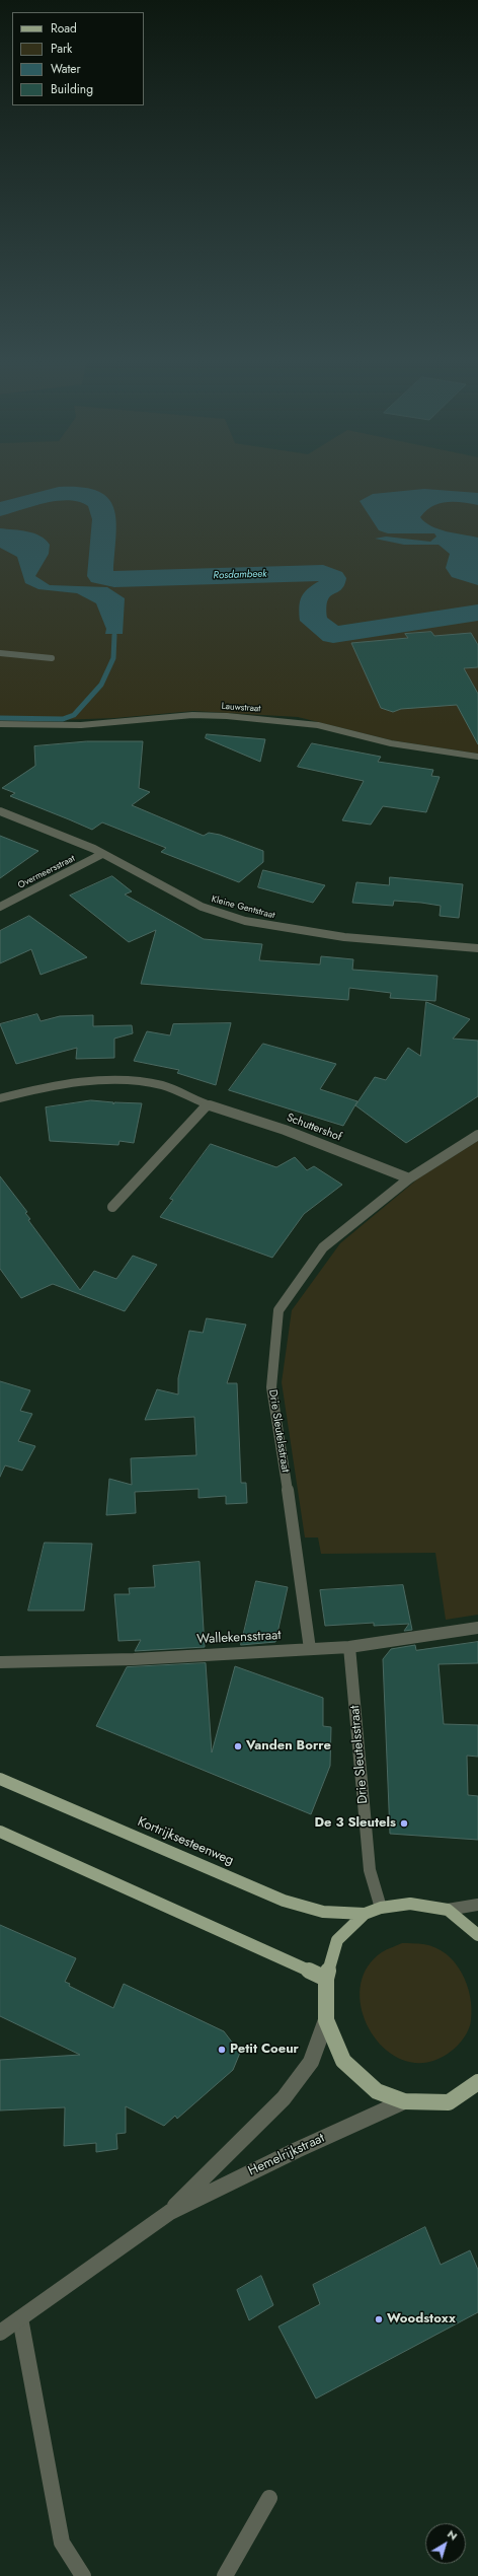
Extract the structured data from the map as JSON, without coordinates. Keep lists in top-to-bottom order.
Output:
{
  "streets": {
    "main road": ["Kortrijksesteenweg"],
    "street": [
      "Lauwstraat",
      "Overmeersstraat",
      "Kleine Gentstraat",
      "Schuttershof",
      "Drie Sleutelsstraat",
      "Wallekensstraat",
      "Hemelrijkstraat"
    ]
  },
  "crossings": [
    ["Overmeersstraat", "Kleine Gentstraat"],
    ["Schuttershof", "Drie Sleutelsstraat"],
    ["Drie Sleutelsstraat", "Wallekensstraat"]
  ],
  "water": ["Rosdambeek"],
  "places": [
    "Vanden Borre",
    "De 3 Sleutels",
    "Petit Coeur",
    "Woodstoxx"
  ],
  "legend": [
    "Road",
    "Park",
    "Water",
    "Building"
  ],
  "north": "top right"
}
